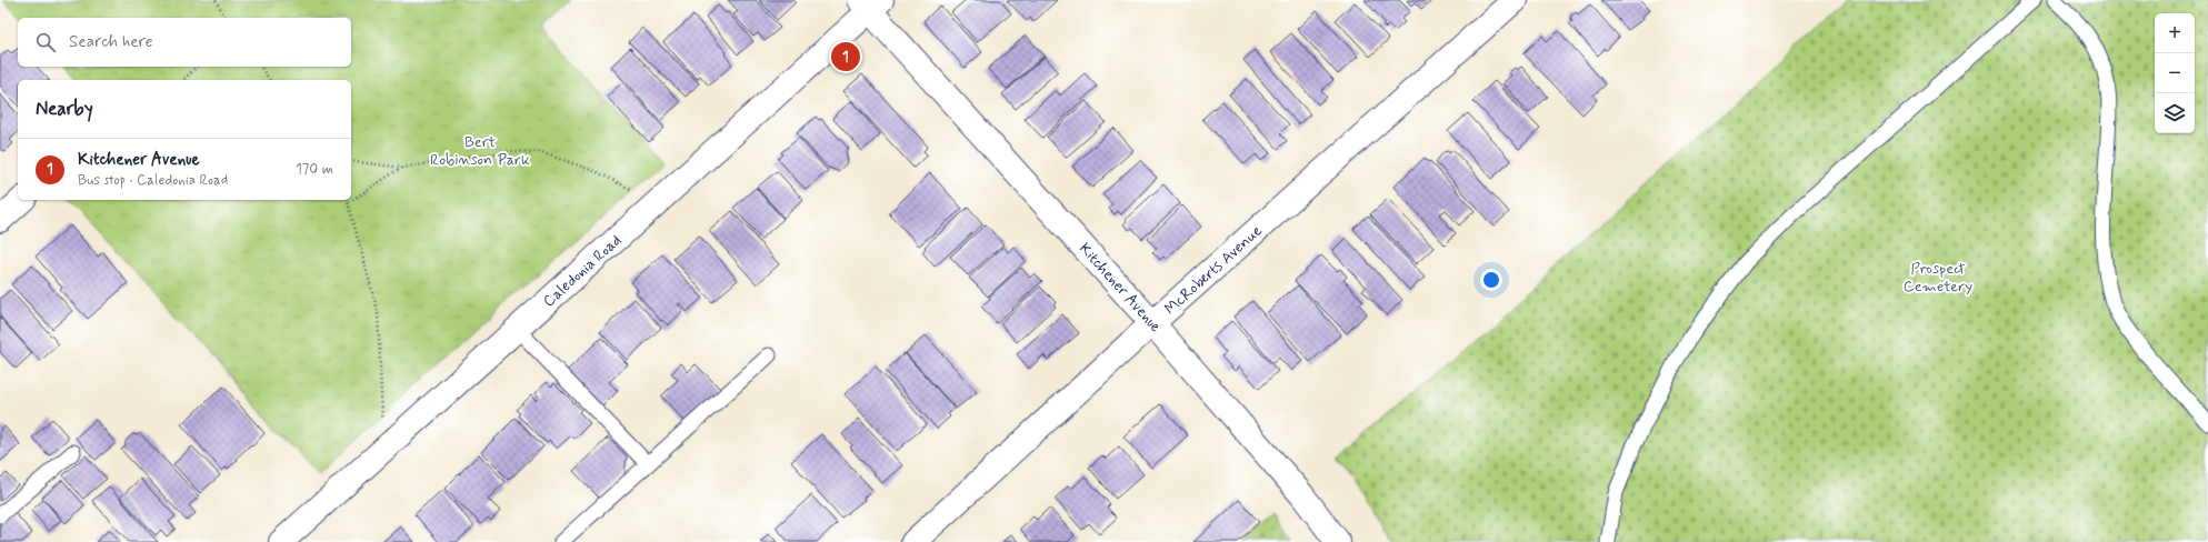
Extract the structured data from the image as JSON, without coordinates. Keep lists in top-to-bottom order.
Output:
{
  "streets": {
    "street": ["McRoberts Avenue", "Caledonia Road", "Kitchener Avenue"]
  },
  "crossings": [
    ["McRoberts Avenue", "Kitchener Avenue"],
    ["Caledonia Road", "Kitchener Avenue"]
  ],
  "parks": ["Bert Robinson Park", "Prospect Cemetery"],
  "page": {
    "map_buttons": ["+", "−"],
    "search": "Search here",
    "pins": "1",
    "heading": "Nearby",
    "list": [
      {
        "mark": "1",
        "name": "Kitchener Avenue",
        "note": "Bus stop · Caledonia Road",
        "value": "170 m"
      }
    ]
  }
}
